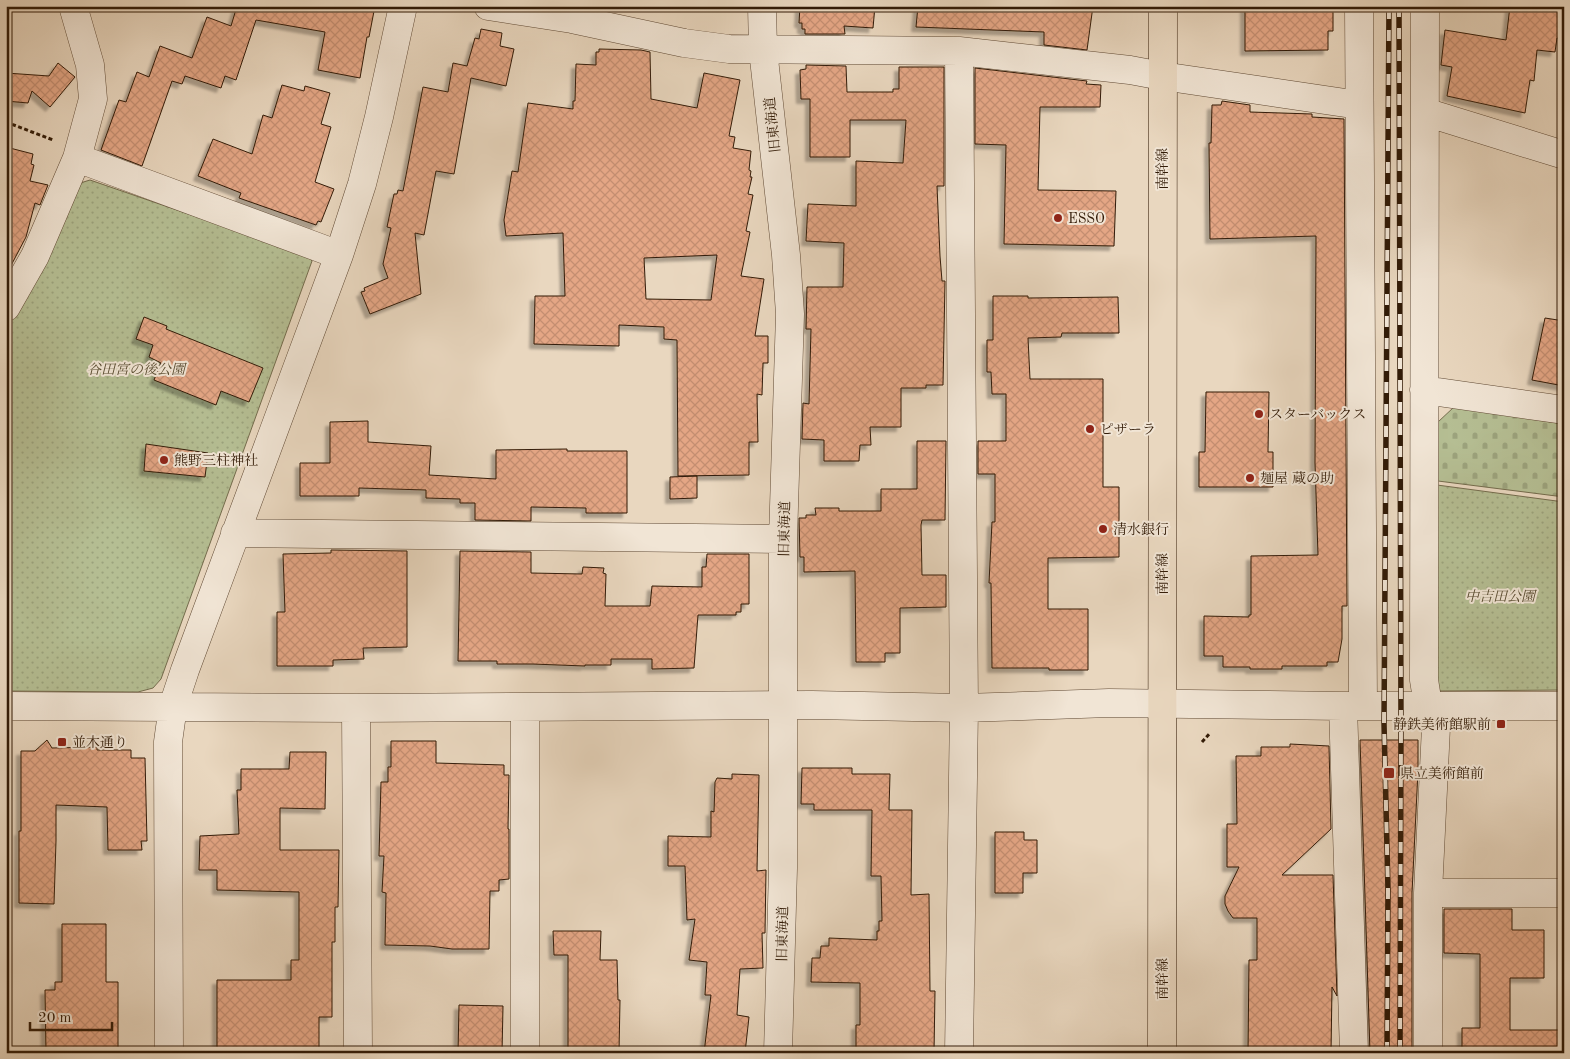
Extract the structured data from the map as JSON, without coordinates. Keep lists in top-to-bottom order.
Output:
{
  "streets": {
    "main road": ["南幹線"],
    "street": ["旧東海道"]
  },
  "parks": ["谷田宮の後公園", "中吉田公園"],
  "places": {
    "other": [
      "ESSO",
      "スターバックス",
      "ピザーラ",
      "熊野三柱神社",
      "麺屋 蔵の助",
      "清水銀行"
    ],
    "transit": ["静鉄美術館駅前", "並木通り", "県立美術館前"]
  },
  "scale_bar": "20 m"
}
